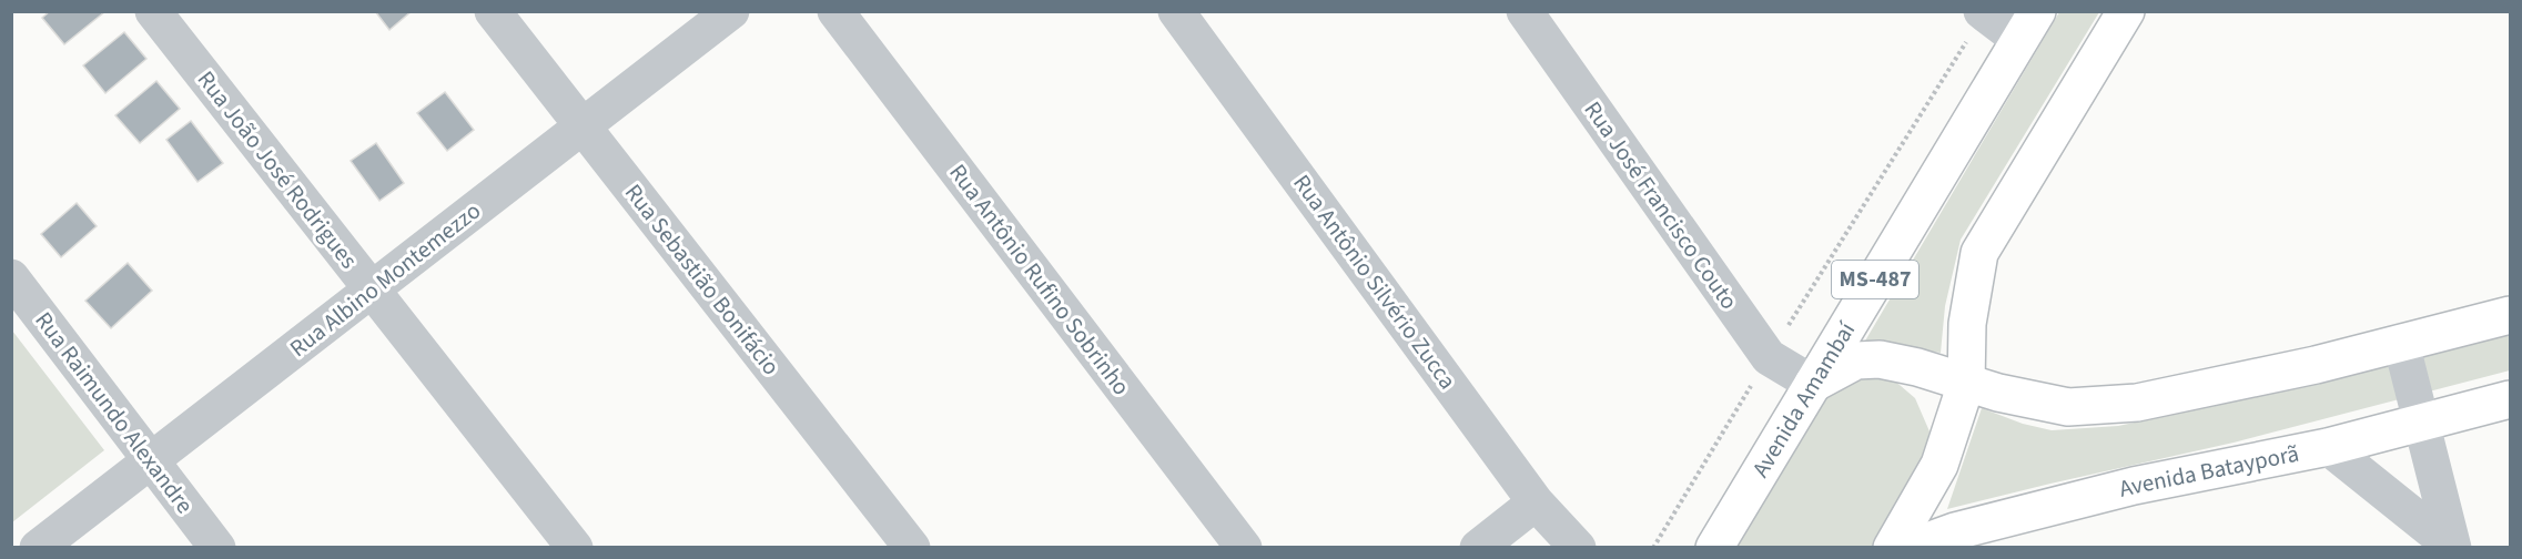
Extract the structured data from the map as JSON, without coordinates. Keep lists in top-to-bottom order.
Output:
{
  "streets": {
    "main road": ["MS-487", "Avenida Amambaí", "Avenida Batayporã"],
    "street": [
      "Rua João José Rodrigues",
      "Rua José Francisco Couto",
      "Rua Albino Montemezzo",
      "Rua Sebastião Bonifácio",
      "Rua Antônio Rufino Sobrinho",
      "Rua Antônio Silvério Zucca",
      "Rua Raimundo Alexandre"
    ]
  },
  "crossings": [
    ["Rua João José Rodrigues", "Rua Albino Montemezzo"],
    ["Rua José Francisco Couto", "Avenida Amambaí"],
    ["Rua Albino Montemezzo", "Rua Sebastião Bonifácio"],
    ["Rua Albino Montemezzo", "Rua Raimundo Alexandre"]
  ]
}
